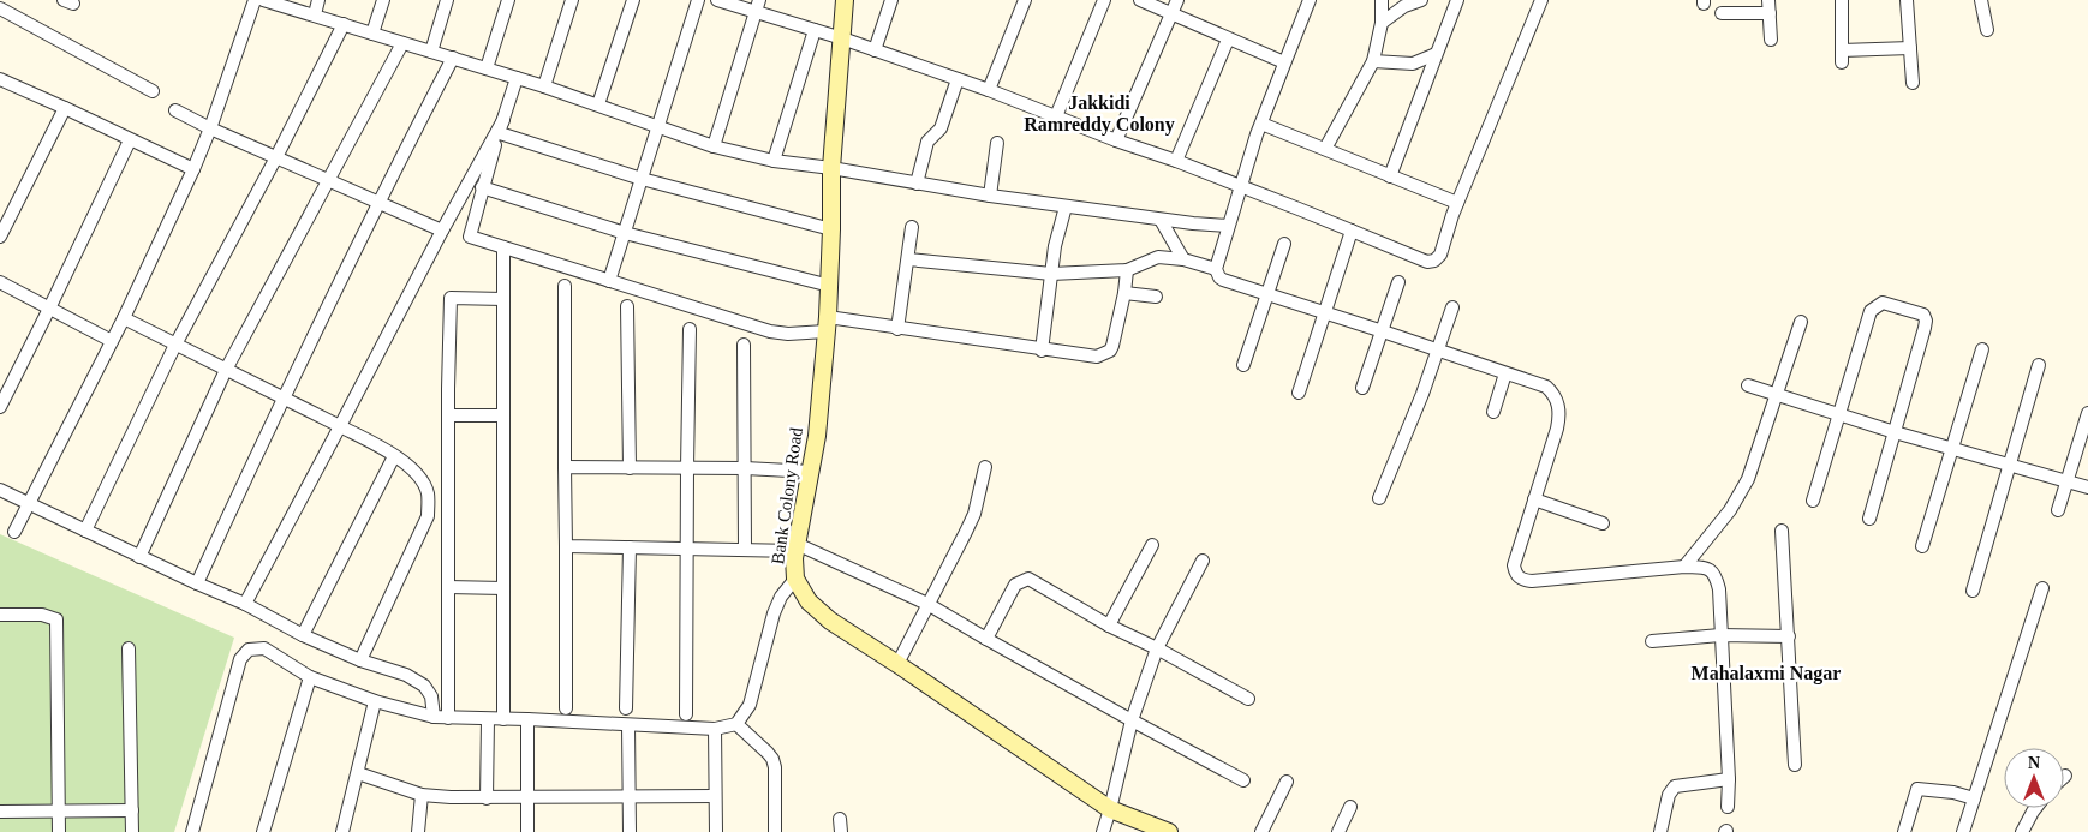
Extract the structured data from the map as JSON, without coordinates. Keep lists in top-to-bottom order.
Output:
{
  "streets": {
    "street": ["Bank Colony Road"]
  },
  "districts": ["Jakkidi Ramreddy Colony", "Mahalaxmi Nagar"],
  "north": "top"
}
